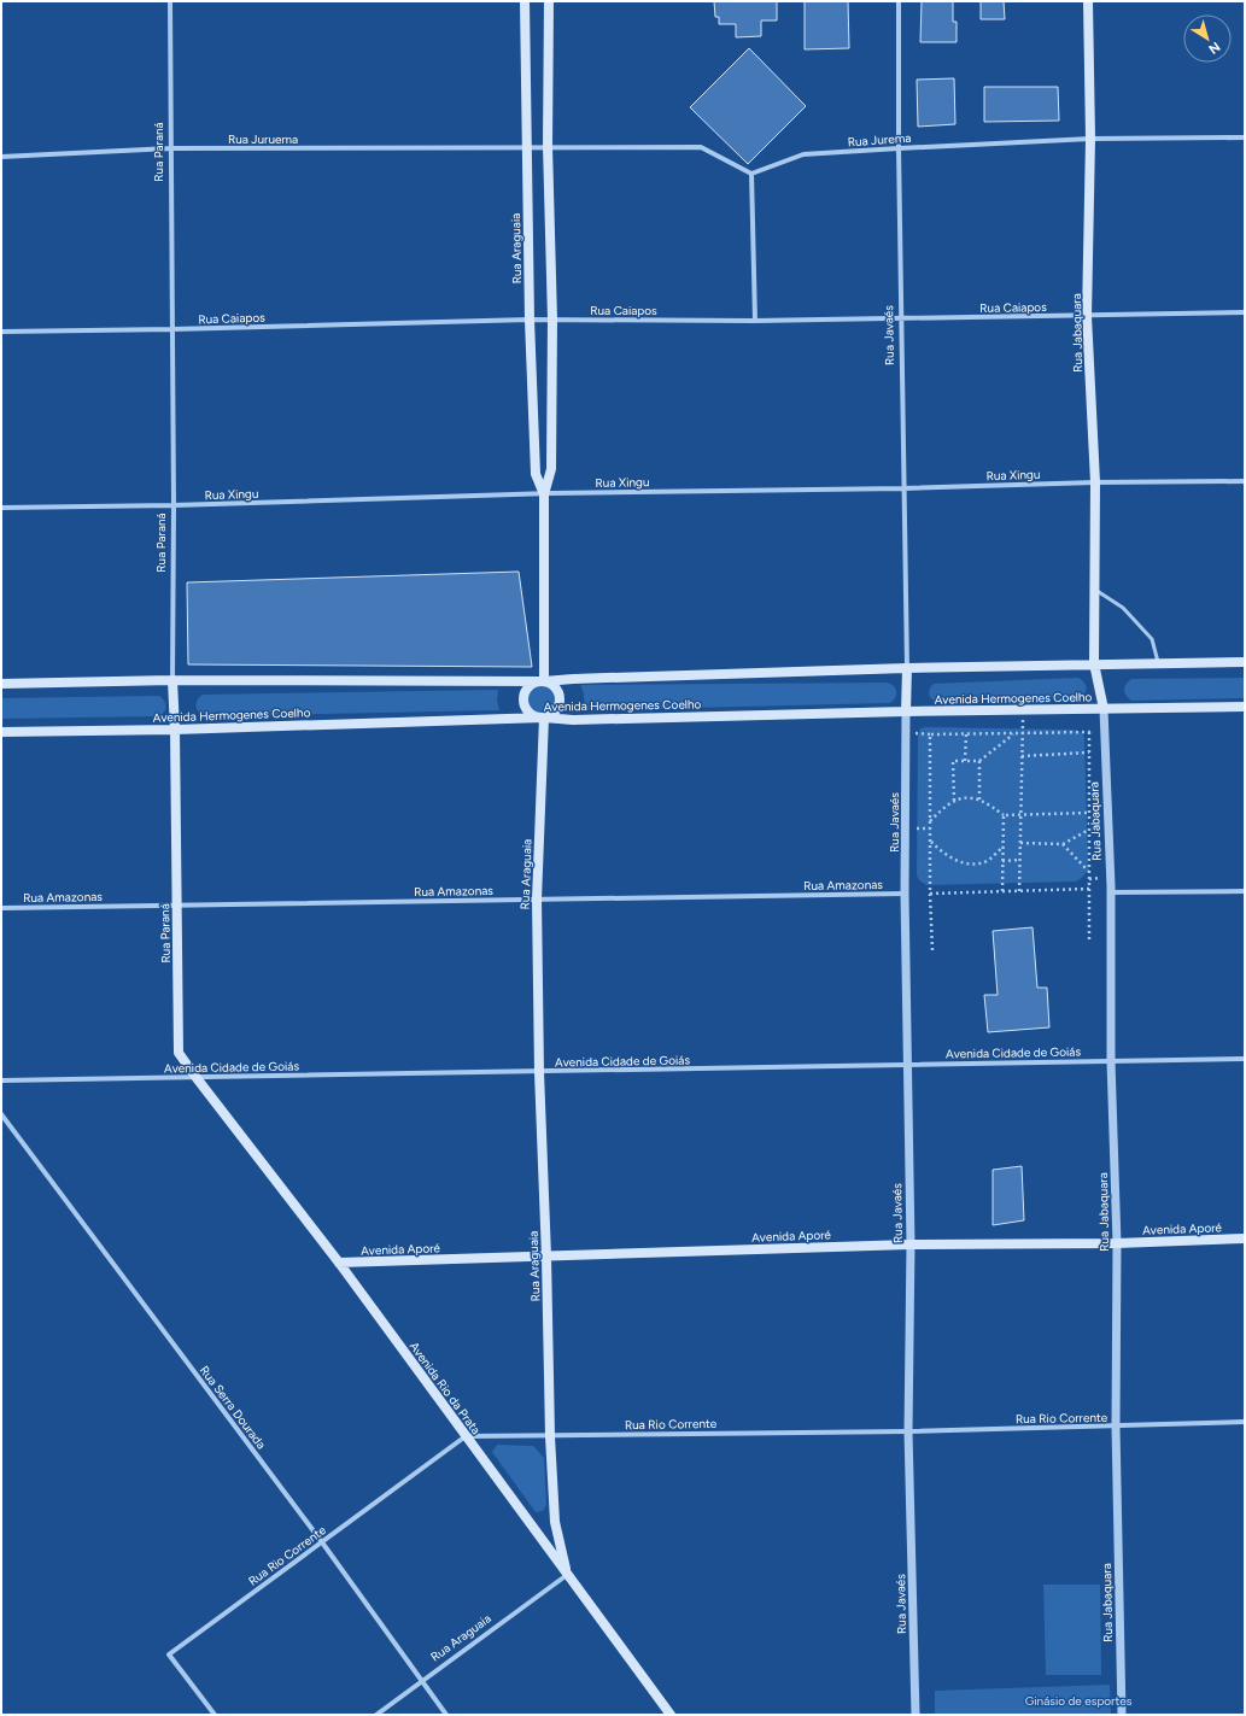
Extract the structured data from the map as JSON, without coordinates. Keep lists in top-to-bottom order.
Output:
{
  "streets": {
    "main road": [
      "Rua Paraná",
      "Rua Araguaia",
      "Rua Jabaquara",
      "Avenida Hermogenes Coelho",
      "Avenida Aporé",
      "Avenida Rio da Prata"
    ],
    "street": [
      "Rua Juruema",
      "Rua Jurema",
      "Rua Caiapos",
      "Rua Javaés",
      "Rua Xingu",
      "Rua Amazonas",
      "Avenida Cidade de Goiás",
      "Rua Serra Dourada",
      "Rua Rio Corrente"
    ]
  },
  "crossings": [
    ["Rua Juruema", "Rua Paraná"],
    ["Rua Juruema", "Rua Araguaia"],
    ["Rua Jurema", "Rua Jabaquara"],
    ["Rua Jurema", "Rua Javaés"],
    ["Rua Paraná", "Rua Caiapos"],
    ["Rua Paraná", "Rua Xingu"],
    ["Rua Paraná", "Avenida Hermogenes Coelho"],
    ["Rua Paraná", "Rua Amazonas"],
    ["Rua Paraná", "Avenida Cidade de Goiás"],
    ["Rua Paraná", "Avenida Rio da Prata"],
    ["Rua Araguaia", "Rua Caiapos"],
    ["Rua Araguaia", "Rua Xingu"],
    ["Rua Araguaia", "Avenida Hermogenes Coelho"],
    ["Rua Araguaia", "Rua Amazonas"],
    ["Rua Araguaia", "Avenida Cidade de Goiás"],
    ["Rua Araguaia", "Avenida Aporé"],
    ["Rua Araguaia", "Avenida Rio da Prata"],
    ["Rua Araguaia", "Rua Serra Dourada"],
    ["Rua Araguaia", "Rua Rio Corrente"],
    ["Rua Caiapos", "Rua Jabaquara"],
    ["Rua Caiapos", "Rua Javaés"],
    ["Rua Jabaquara", "Rua Xingu"],
    ["Rua Jabaquara", "Avenida Hermogenes Coelho"],
    ["Rua Jabaquara", "Avenida Cidade de Goiás"],
    ["Rua Jabaquara", "Avenida Aporé"],
    ["Rua Jabaquara", "Rua Rio Corrente"],
    ["Rua Javaés", "Rua Xingu"],
    ["Rua Javaés", "Avenida Hermogenes Coelho"],
    ["Rua Javaés", "Rua Amazonas"],
    ["Rua Javaés", "Avenida Cidade de Goiás"],
    ["Rua Javaés", "Avenida Aporé"],
    ["Rua Javaés", "Rua Rio Corrente"],
    ["Avenida Cidade de Goiás", "Avenida Rio da Prata"],
    ["Avenida Aporé", "Avenida Rio da Prata"],
    ["Avenida Rio da Prata", "Rua Rio Corrente"],
    ["Rua Serra Dourada", "Rua Rio Corrente"]
  ],
  "parks": ["Ginásio de esportes"],
  "north": "bottom right"
}
